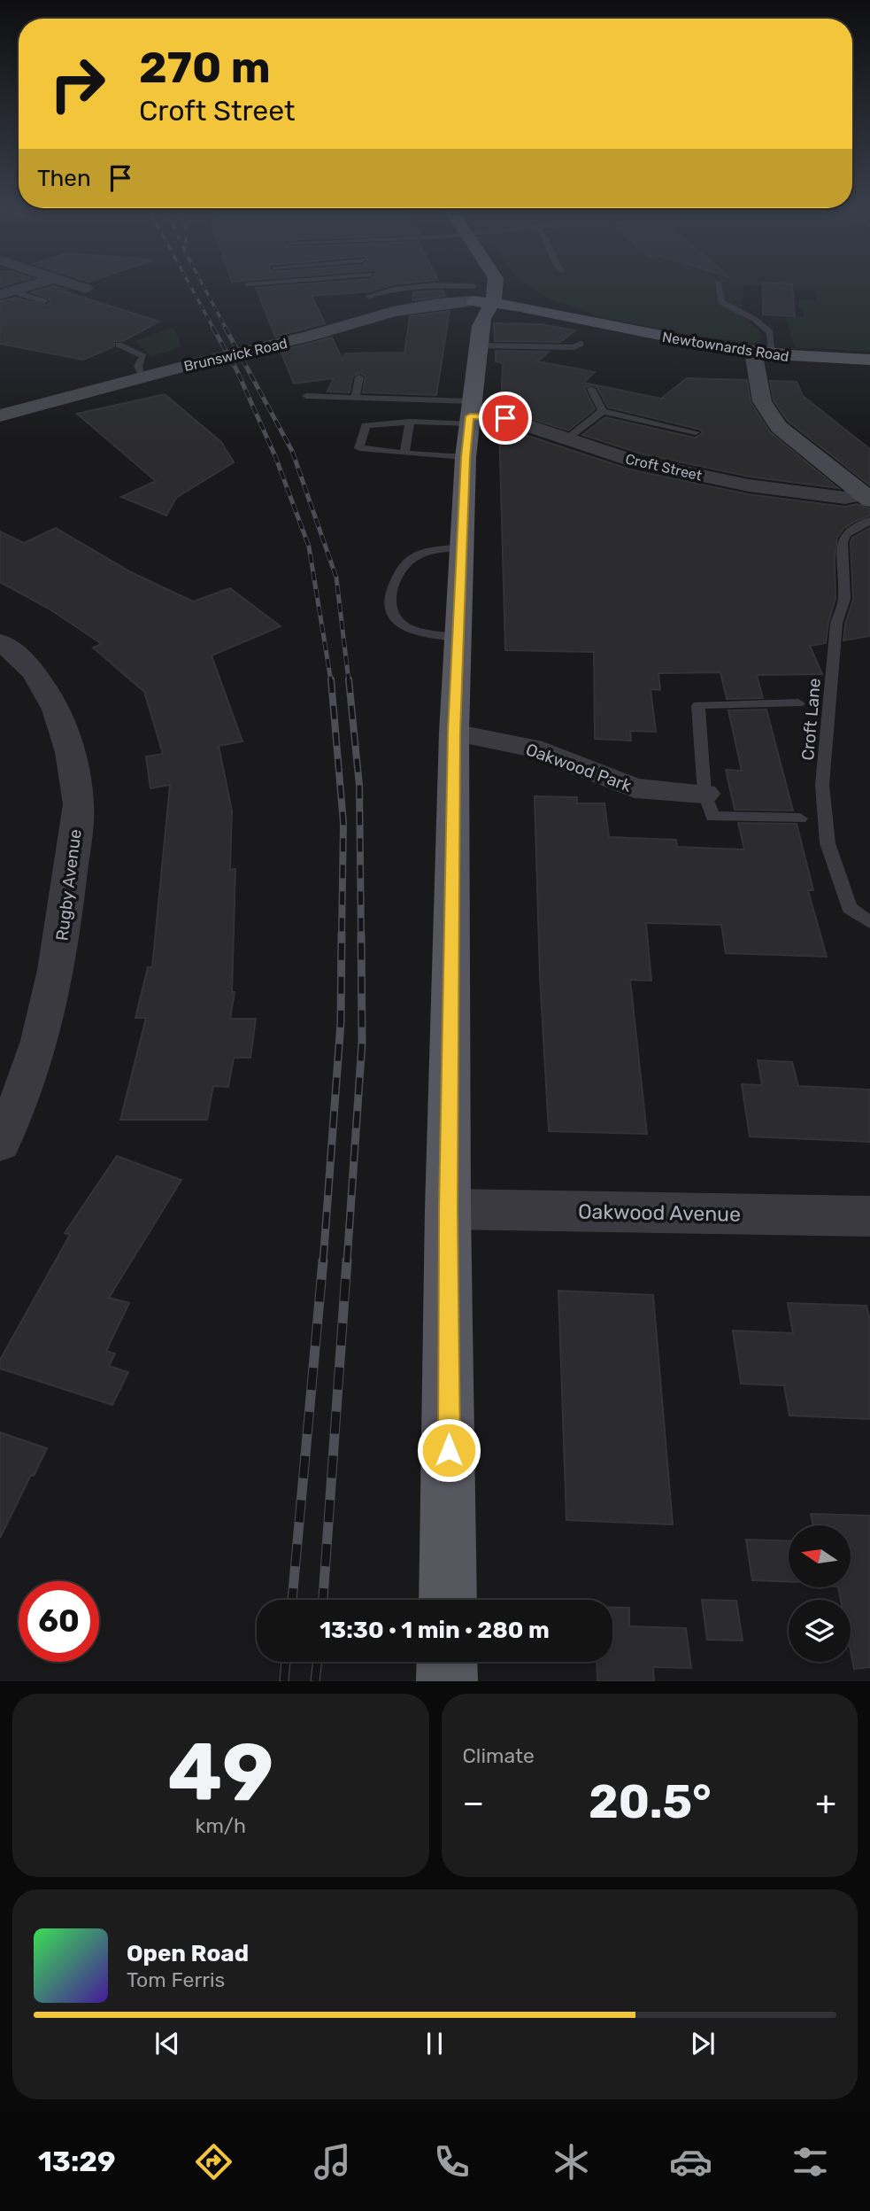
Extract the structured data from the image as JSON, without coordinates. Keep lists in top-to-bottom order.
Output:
{
  "streets": {
    "main road": ["Newtownards Road", "Brunswick Road"],
    "street": [
      "Croft Street",
      "Oakwood Park",
      "Rugby Avenue",
      "Oakwood Avenue"
    ],
    "lane": ["Croft Lane"]
  },
  "crossings": [
    ["Newtownards Road", "Brunswick Road"]
  ],
  "north": "left",
  "page": {
    "turn": ["270 m", "Croft Street"],
    "then": "Then",
    "limit": "60",
    "trip": "13:30 · 1 min · 280 m",
    "tile": [
      ["49", "km/h"],
      "Climate"
    ],
    "heat": ["−", "20.5°", "+"],
    "song": ["Open Road", "Tom Ferris"],
    "tabs": "13:29"
  }
}
